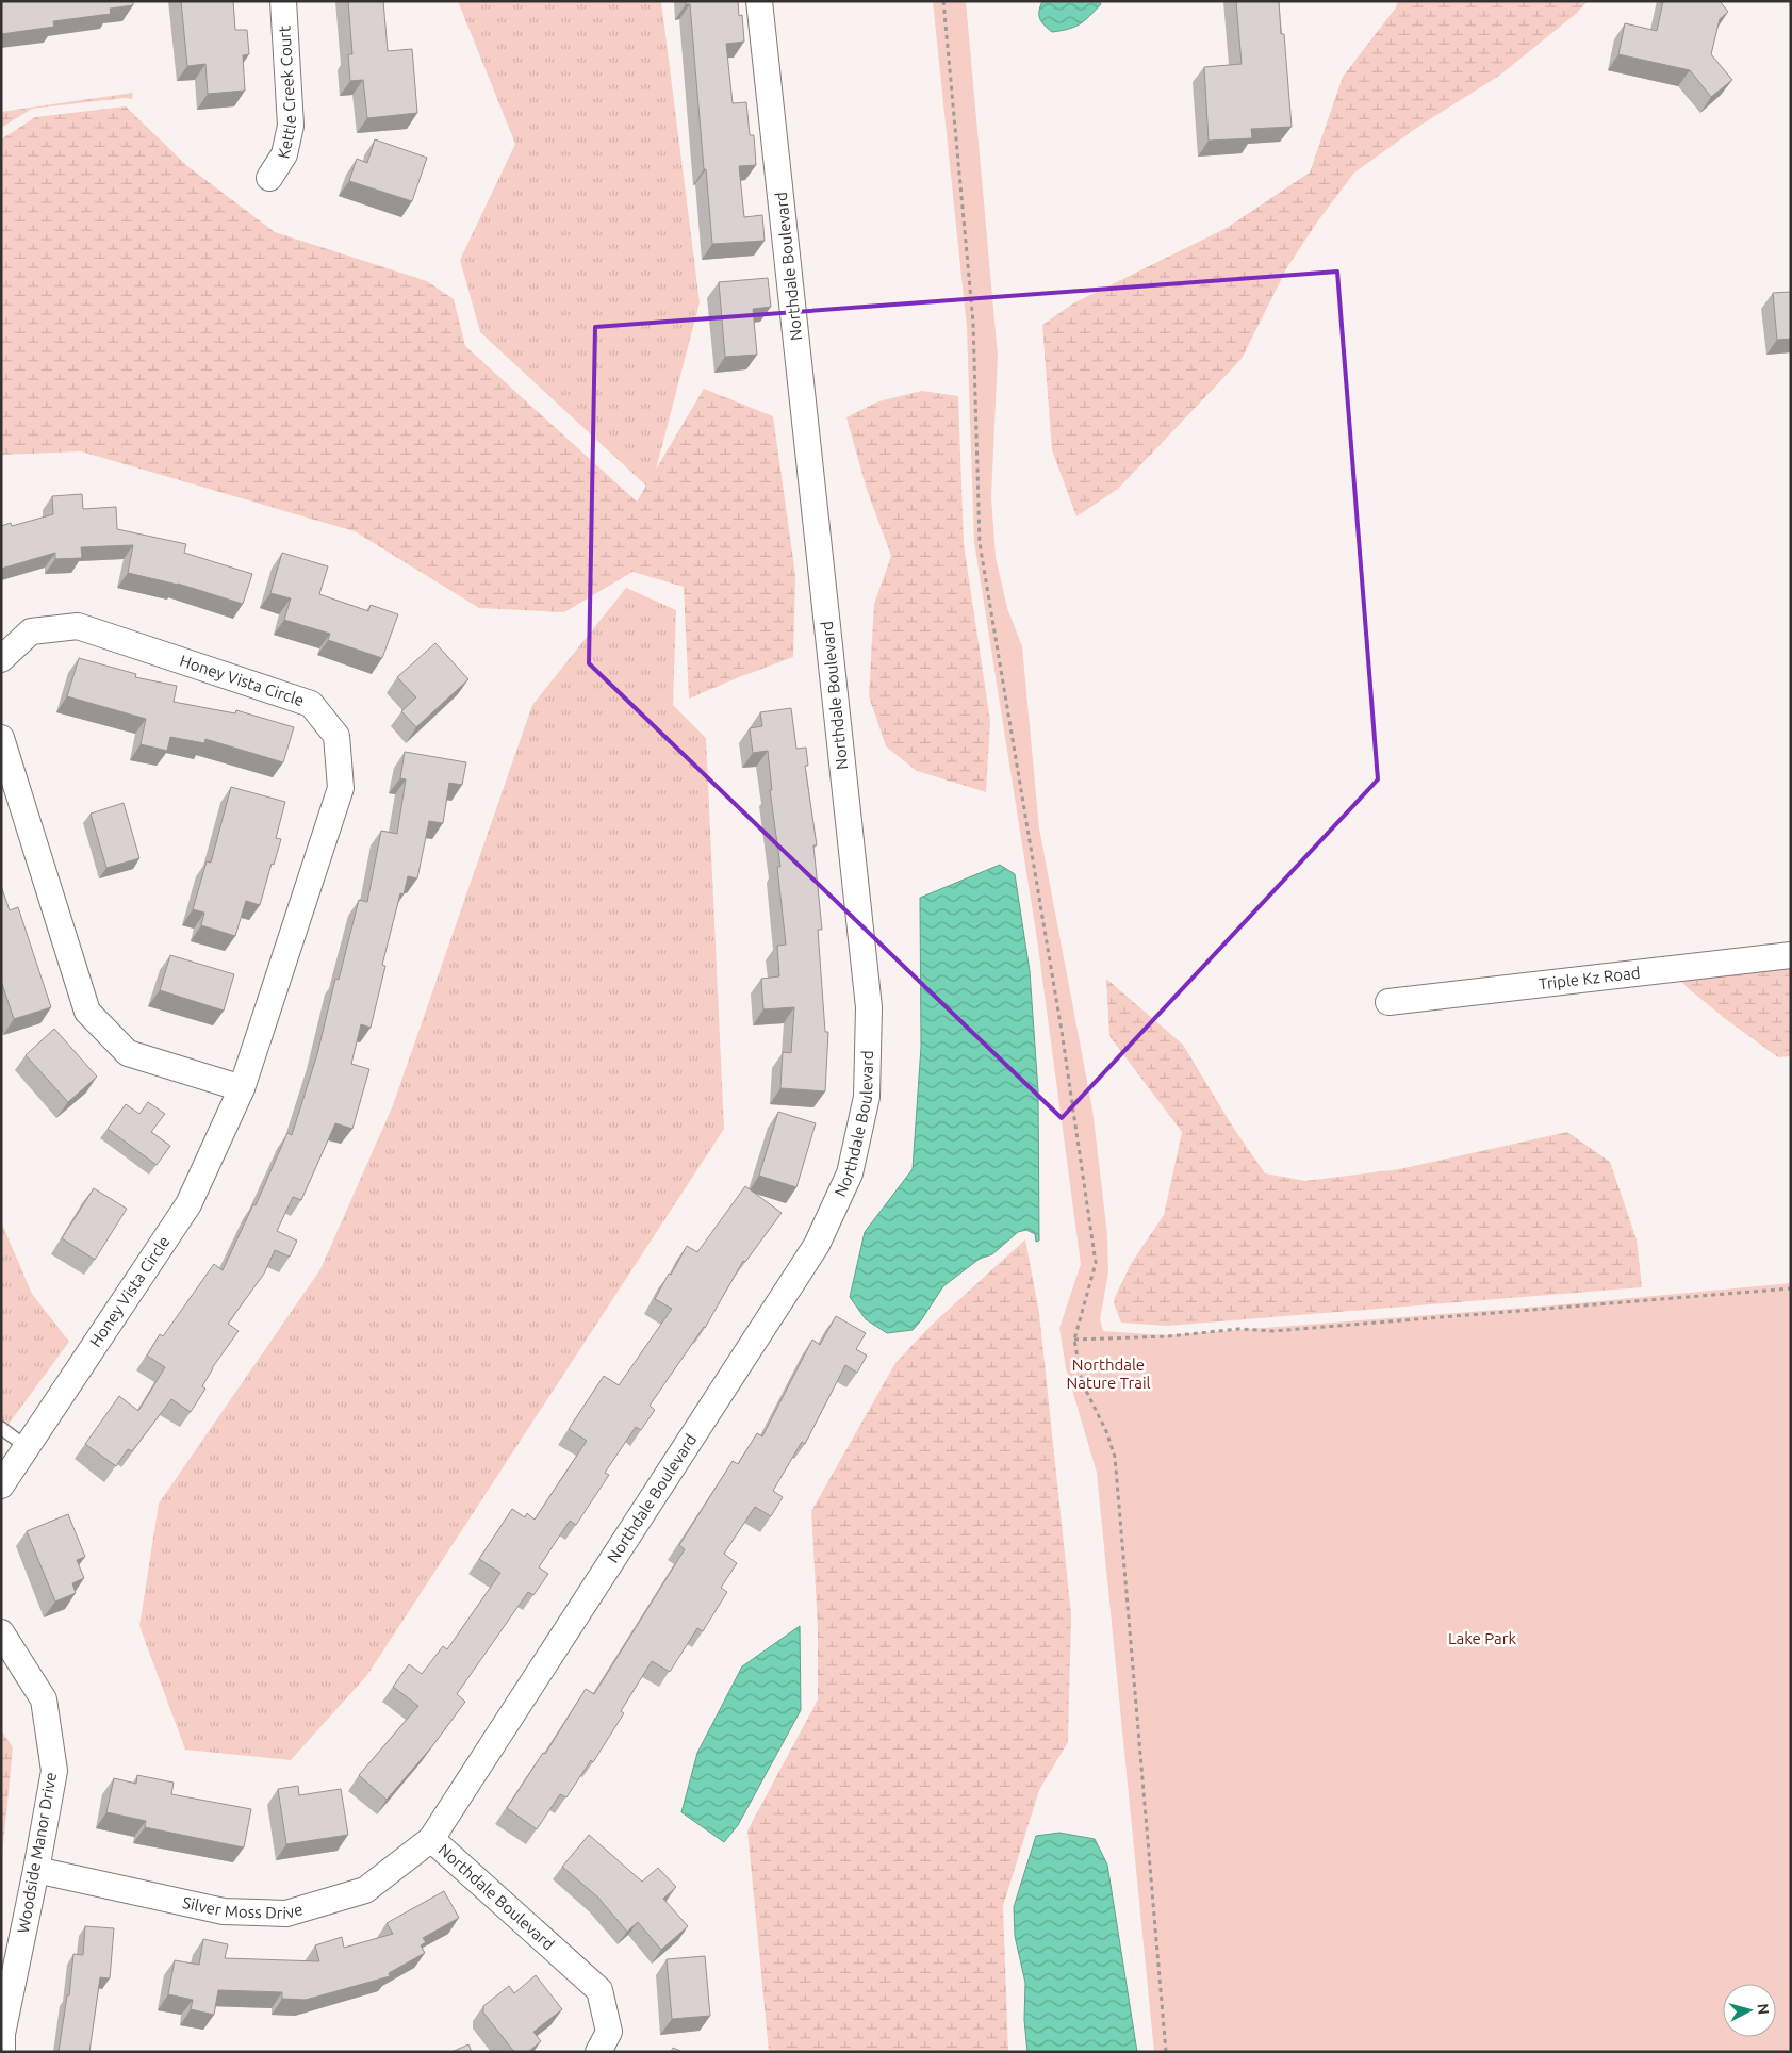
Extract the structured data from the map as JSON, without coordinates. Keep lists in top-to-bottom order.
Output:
{
  "streets": {
    "street": [
      "Kettle Creek Court",
      "Northdale Boulevard",
      "Honey Vista Circle",
      "Triple Kz Road",
      "Woodside Manor Drive",
      "Silver Moss Drive"
    ]
  },
  "crossings": [
    ["Northdale Boulevard", "Silver Moss Drive"],
    ["Woodside Manor Drive", "Silver Moss Drive"]
  ],
  "parks": ["Northdale Nature Trail", "Lake Park"],
  "north": "right"
}
